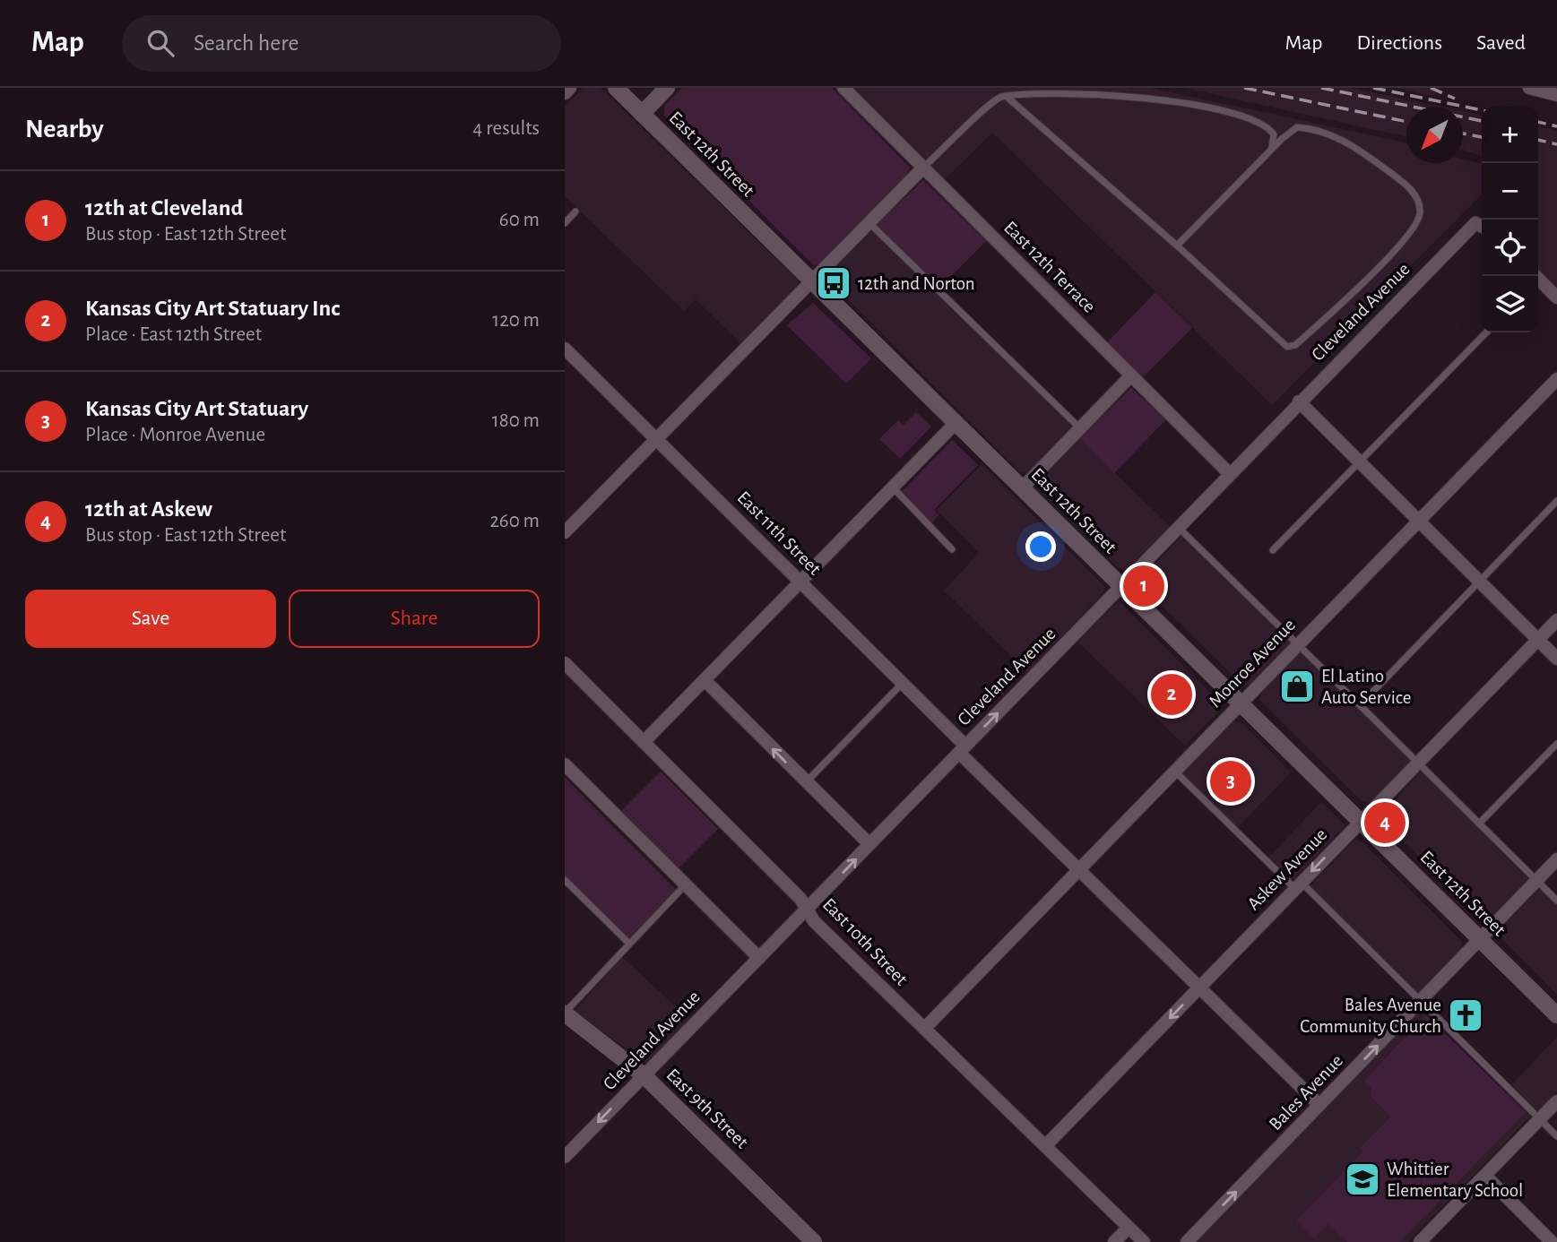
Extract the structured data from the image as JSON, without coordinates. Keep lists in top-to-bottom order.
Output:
{
  "streets": {
    "street": [
      "East 12th Street",
      "East 12th Terrace",
      "Cleveland Avenue",
      "East 11th Street",
      "Monroe Avenue",
      "Askew Avenue",
      "East 10th Street",
      "Bales Avenue",
      "East 9th Street"
    ]
  },
  "crossings": [
    ["East 12th Street", "Cleveland Avenue"],
    ["East 12th Street", "Monroe Avenue"],
    ["East 12th Street", "Askew Avenue"],
    ["East 12th Street", "Bales Avenue"],
    ["East 12th Terrace", "Cleveland Avenue"],
    ["Cleveland Avenue", "East 11th Street"],
    ["Cleveland Avenue", "East 10th Street"],
    ["Cleveland Avenue", "East 9th Street"],
    ["East 11th Street", "Monroe Avenue"],
    ["East 11th Street", "Askew Avenue"],
    ["East 11th Street", "Bales Avenue"],
    ["Monroe Avenue", "East 10th Street"],
    ["Askew Avenue", "East 10th Street"]
  ],
  "one_way": ["Askew Avenue", "Bales Avenue"],
  "places": {
    "bus stop": ["12th and Norton"],
    "shop": ["El Latino Auto Service"],
    "church": ["Bales Avenue Community Church"],
    "school or university": ["Whittier Elementary School"]
  },
  "north": "bottom left",
  "page": {
    "header": "Map",
    "search": "Search here",
    "nav": ["Map", "Directions", "Saved"],
    "heading": ["Nearby", "4 results"],
    "map_buttons": ["+", "−"],
    "list": [
      {
        "mark": "1",
        "name": "12th at Cleveland",
        "note": "Bus stop · East 12th Street",
        "value": "60 m"
      },
      {
        "mark": "2",
        "name": "Kansas City Art Statuary Inc",
        "note": "Place · East 12th Street",
        "value": "120 m"
      },
      {
        "mark": "3",
        "name": "Kansas City Art Statuary",
        "note": "Place · Monroe Avenue",
        "value": "180 m"
      },
      {
        "mark": "4",
        "name": "12th at Askew",
        "note": "Bus stop · East 12th Street",
        "value": "260 m"
      }
    ],
    "pins": [
      "1",
      "2",
      "3",
      "4"
    ],
    "buttons": ["Save", "Share"]
  }
}
